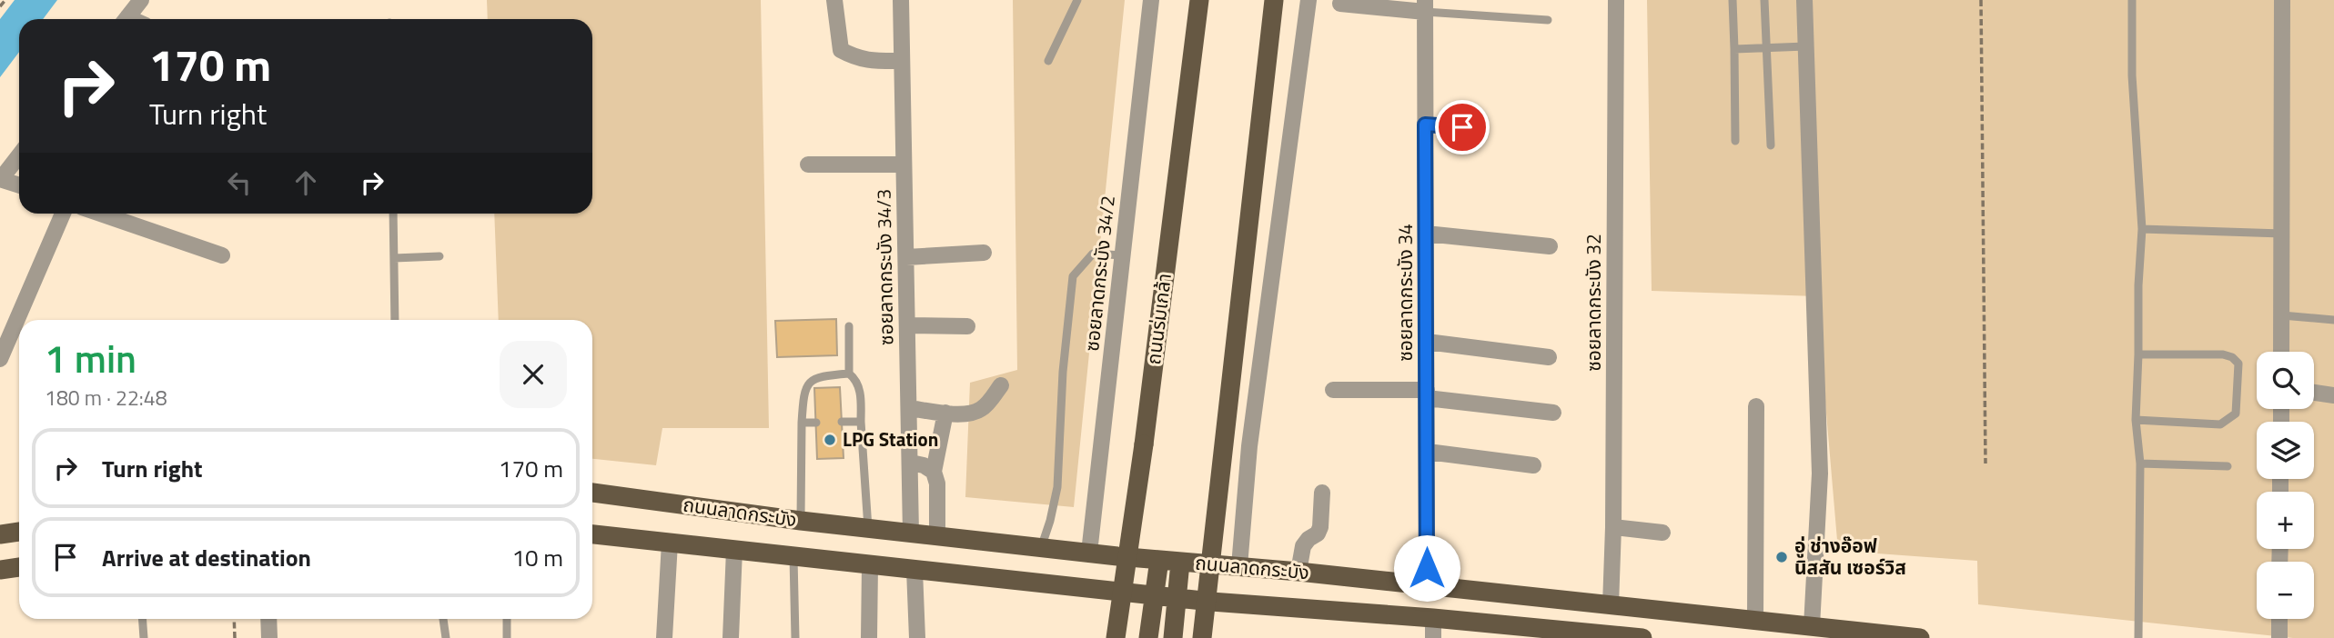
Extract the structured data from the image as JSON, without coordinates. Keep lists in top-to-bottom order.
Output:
{
  "streets": {
    "main road": ["ถนนร่มเกล้า", "ถนนลาดกระบัง"],
    "street": [
      "ซอยลาดกระบัง 34/3",
      "ซอยลาดกระบัง 34/2",
      "ซอยลาดกระบัง 34",
      "ซอยลาดกระบัง 32"
    ]
  },
  "crossings": [
    ["ซอยลาดกระบัง 34/3", "ถนนลาดกระบัง"],
    ["ซอยลาดกระบัง 34/2", "ถนนลาดกระบัง"],
    ["ซอยลาดกระบัง 34", "ถนนลาดกระบัง"],
    ["ซอยลาดกระบัง 32", "ถนนลาดกระบัง"]
  ],
  "places": ["LPG Station", "อู่ ช่างอ๊อฟ นิสสัน เซอร์วิส"],
  "page": {
    "turn": ["170 m", "Turn right"],
    "heading": ["1 min", "180 m · 22:48"],
    "map_buttons": ["+", "−"],
    "list": [
      {
        "name": "Turn right",
        "value": "170 m"
      },
      {
        "name": "Arrive at destination",
        "value": "10 m"
      }
    ]
  }
}
